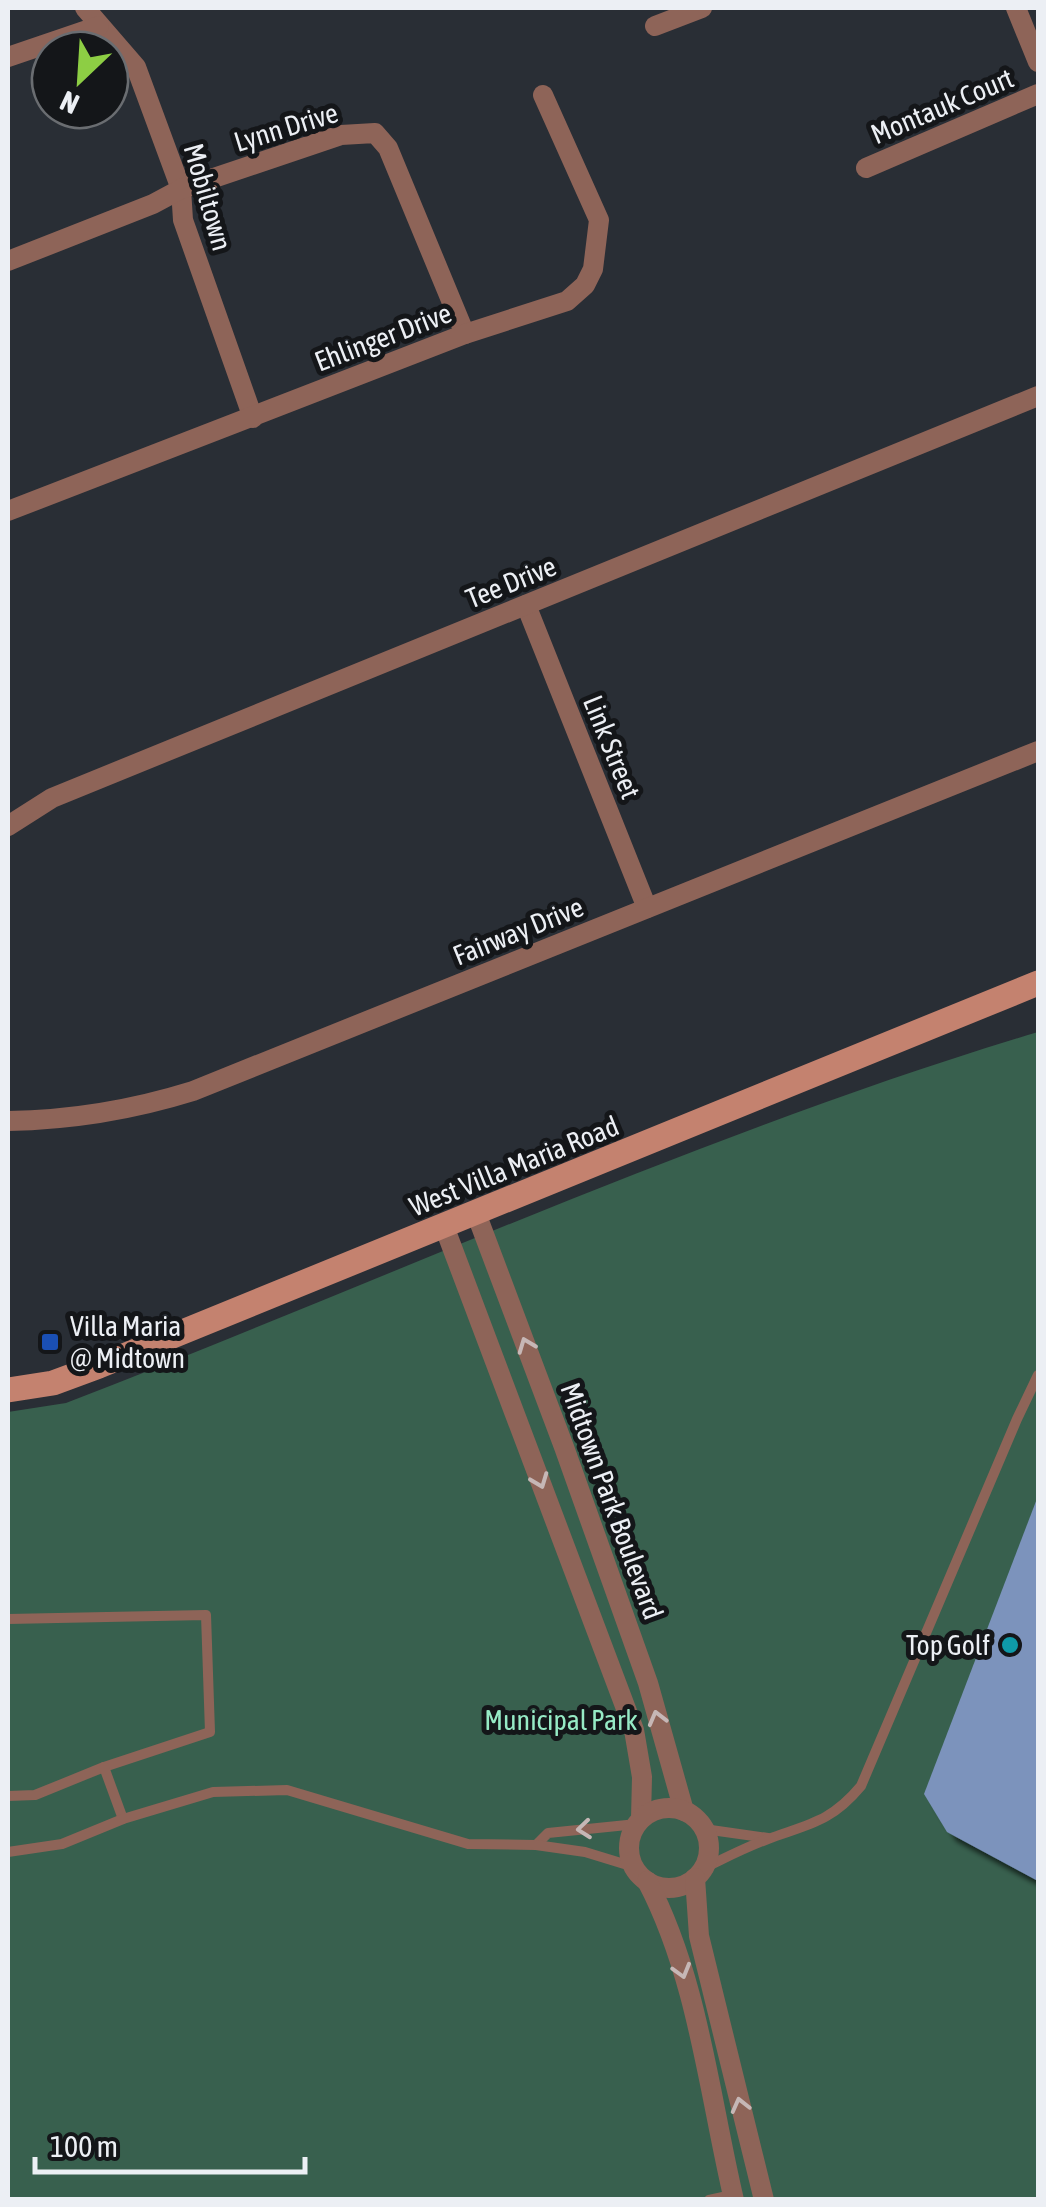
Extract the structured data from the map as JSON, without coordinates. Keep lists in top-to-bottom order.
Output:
{
  "streets": {
    "main road": ["West Villa Maria Road"],
    "street": [
      "Montauk Court",
      "Lynn Drive",
      "Mobiltown",
      "Ehlinger Drive",
      "Tee Drive",
      "Link Street",
      "Fairway Drive",
      "Midtown Park Boulevard"
    ]
  },
  "crossings": [
    ["Lynn Drive", "Mobiltown"],
    ["Lynn Drive", "Ehlinger Drive"],
    ["Mobiltown", "Ehlinger Drive"],
    ["Tee Drive", "Link Street"],
    ["Link Street", "Fairway Drive"],
    ["West Villa Maria Road", "Midtown Park Boulevard"]
  ],
  "parks": ["Municipal Park"],
  "places": {
    "transit": ["Villa Maria @ Midtown"],
    "other": ["Top Golf"]
  },
  "scale_bar": "100 m",
  "north": "bottom left"
}
